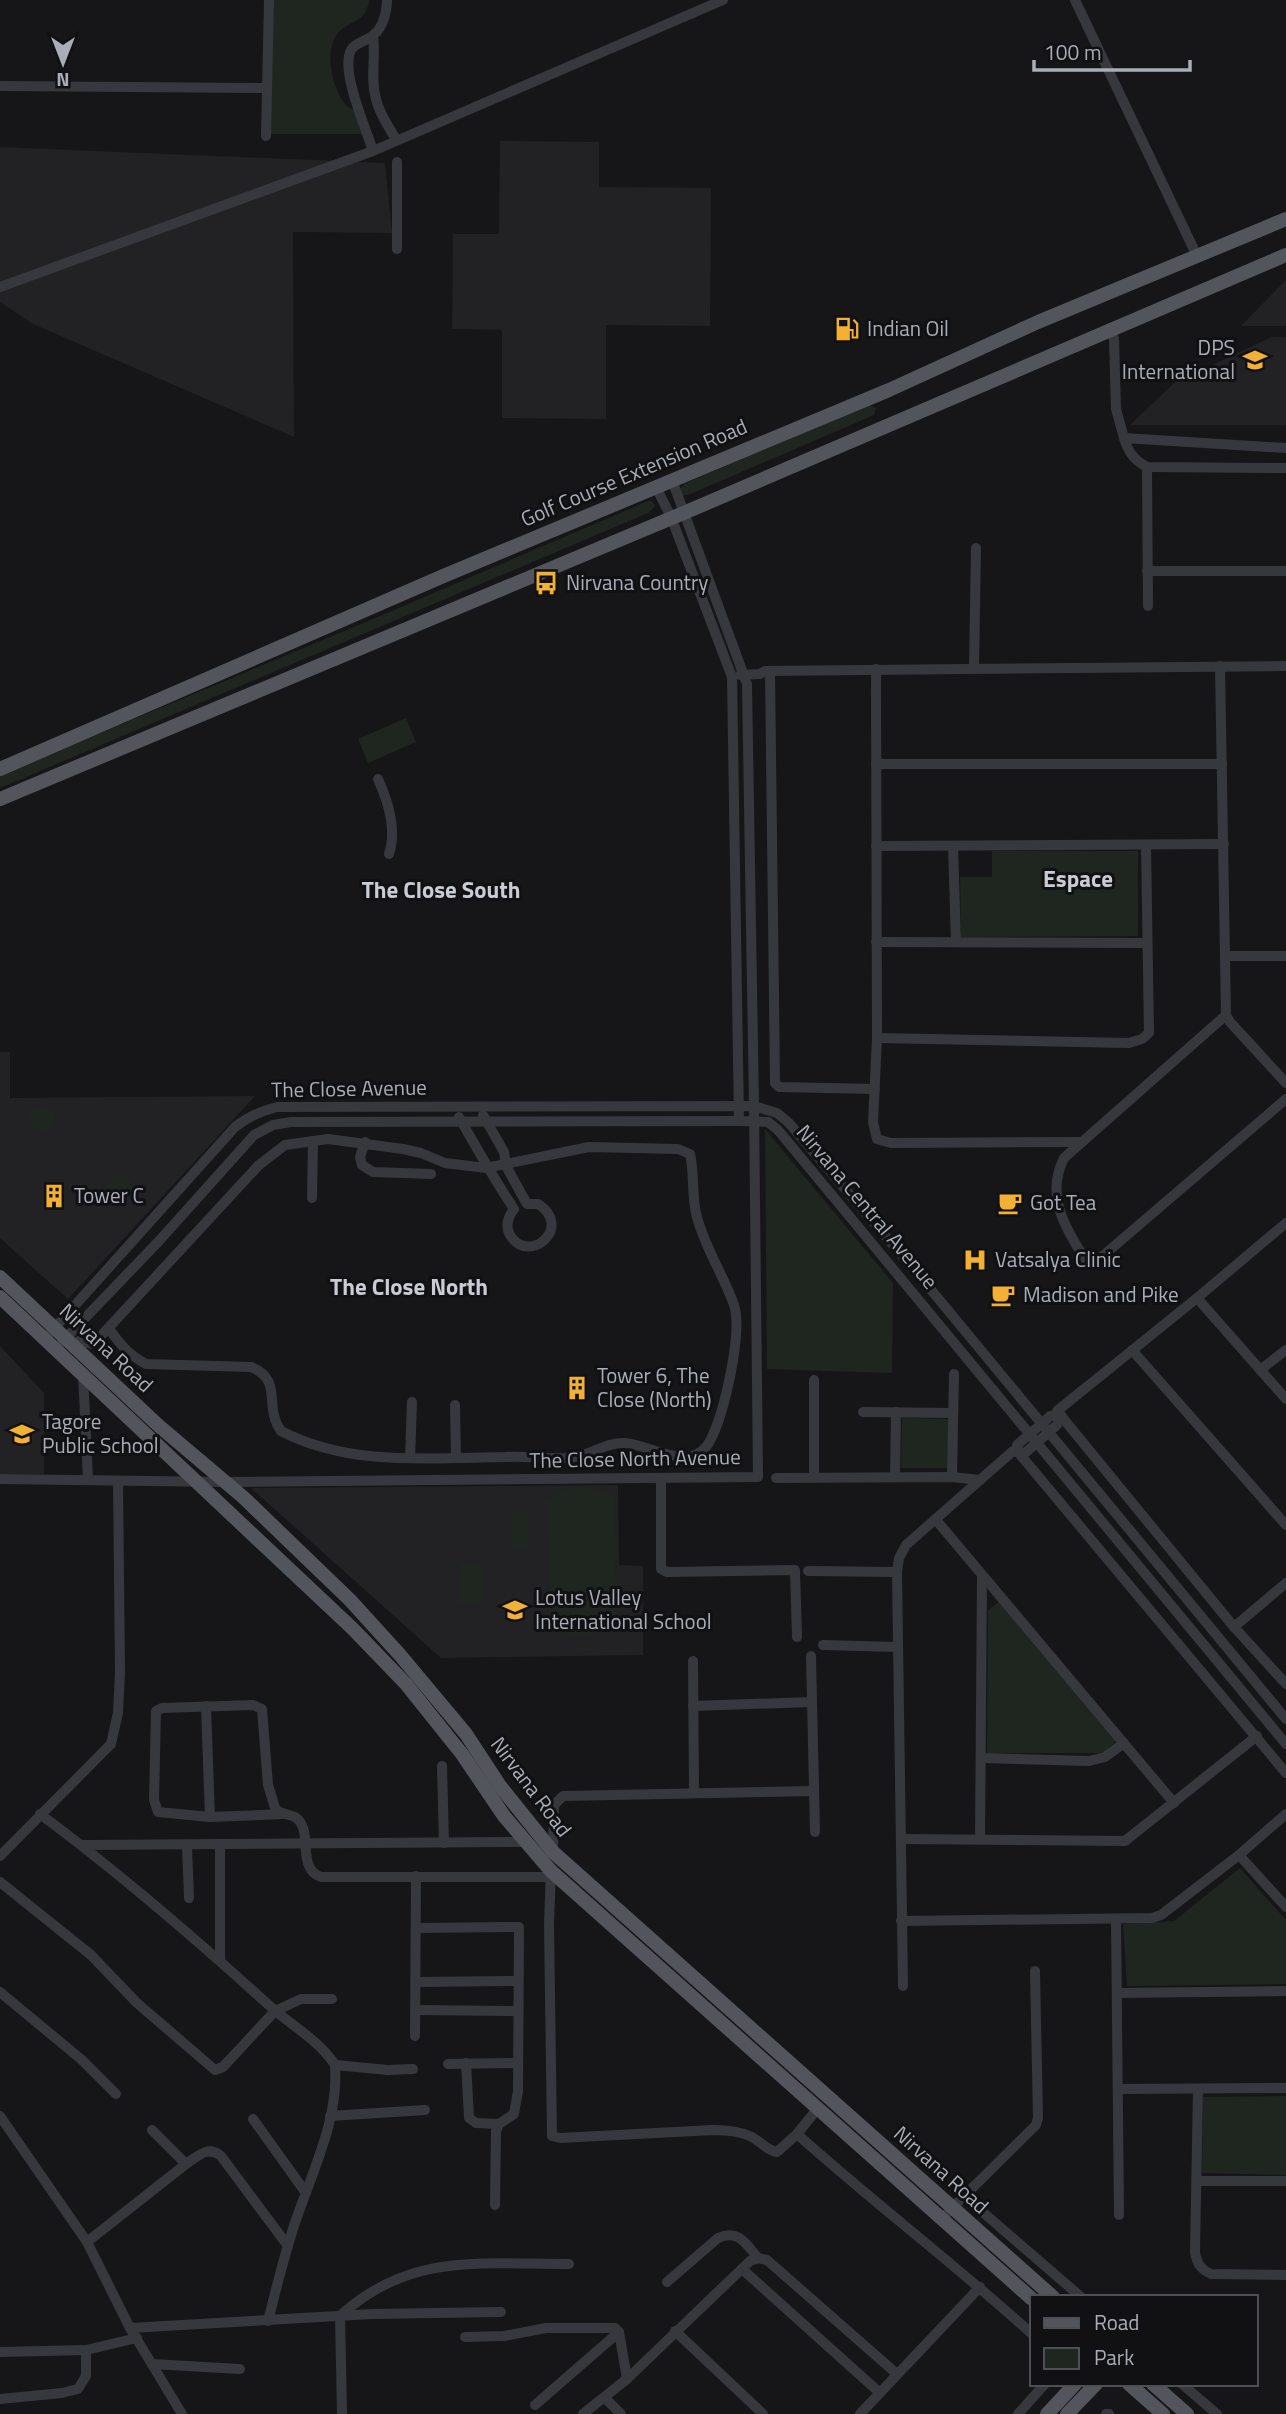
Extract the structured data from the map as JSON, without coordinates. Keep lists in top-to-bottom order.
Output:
{
  "streets": {
    "main road": ["Golf Course Extension Road", "Nirvana Road"],
    "street": ["The Close Avenue", "Nirvana Central Avenue", "The Close North Avenue"]
  },
  "crossings": [
    ["The Close Avenue", "Nirvana Central Avenue"],
    ["The Close Avenue", "Nirvana Road"],
    ["Nirvana Central Avenue", "The Close North Avenue"],
    ["Nirvana Road", "The Close North Avenue"]
  ],
  "districts": ["Espace", "The Close South", "The Close North"],
  "places": {
    "fuel station": ["Indian Oil"],
    "school or university": ["DPS International", "Tagore Public School", "Lotus Valley International School"],
    "bus stop": ["Nirvana Country"],
    "building": ["Tower C", "Tower 6, The Close (North)"],
    "cafe": ["Got Tea", "Madison and Pike"],
    "hospital": ["Vatsalya Clinic"]
  },
  "legend": ["Road", "Park"],
  "scale_bar": "100 m",
  "north": "bottom"
}
